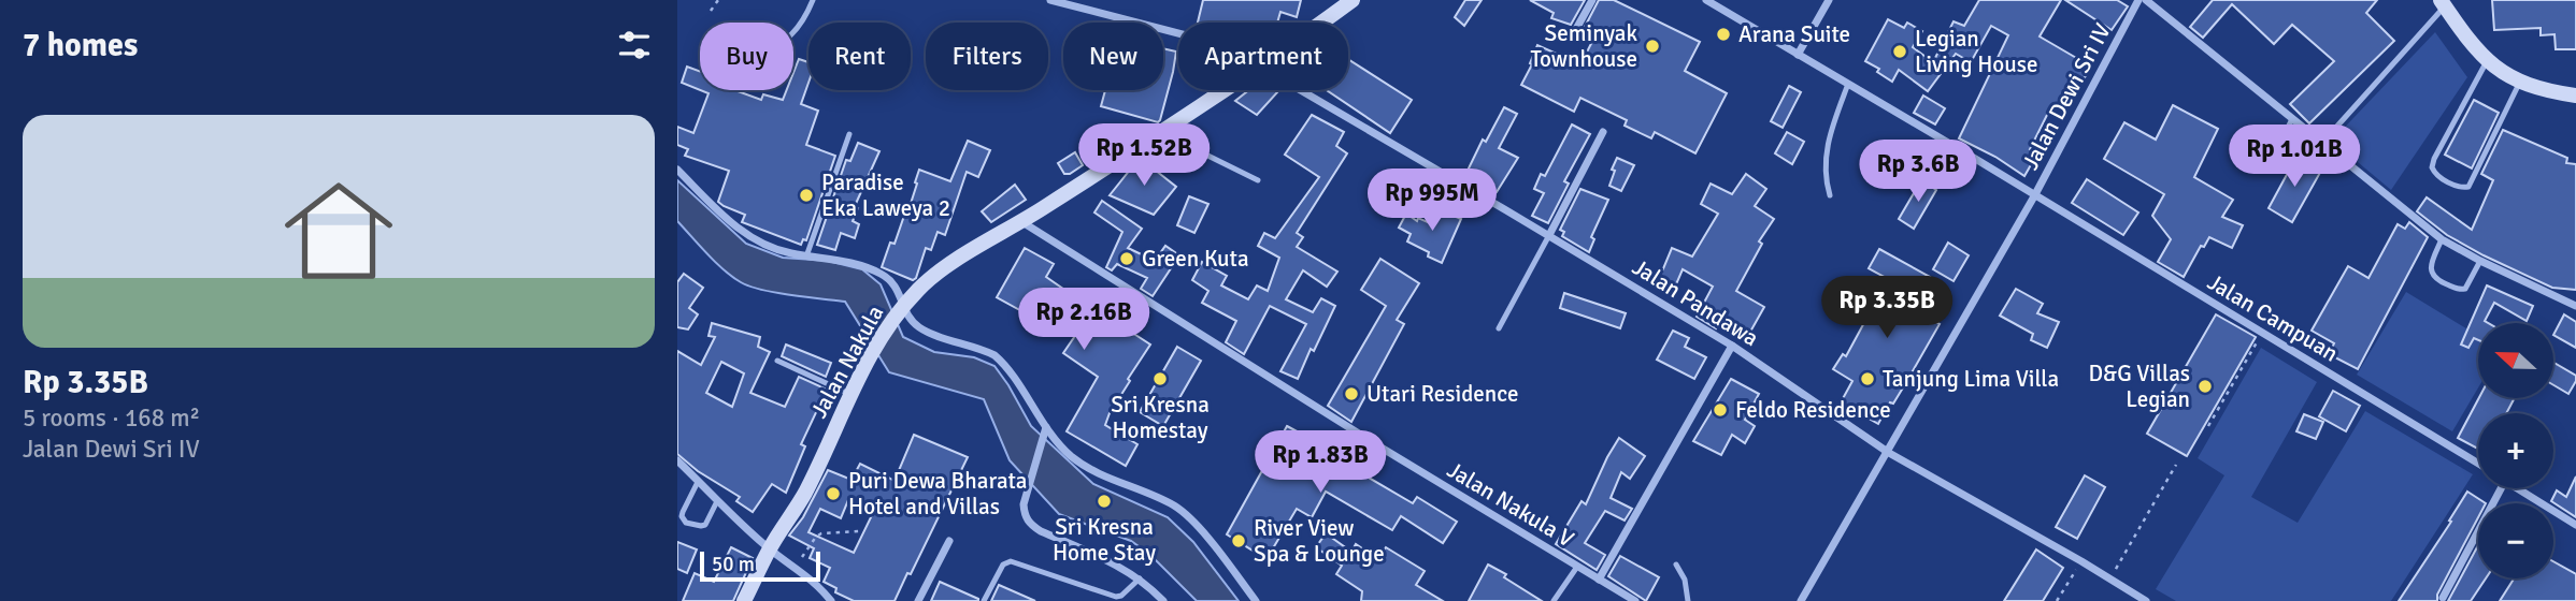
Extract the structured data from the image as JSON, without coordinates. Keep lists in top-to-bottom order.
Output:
{
  "streets": {
    "main road": ["Jalan Nakula"],
    "street": [
      "Jalan Dewi Sri IV",
      "Jalan Pandawa",
      "Jalan Campuan",
      "Jalan Nakula V"
    ]
  },
  "crossings": [
    ["Jalan Dewi Sri IV", "Jalan Pandawa"],
    ["Jalan Dewi Sri IV", "Jalan Campuan"],
    ["Jalan Nakula", "Jalan Nakula V"]
  ],
  "places": [
    "Arana Suite",
    "Seminyak Townhouse",
    "Legian Living House",
    "Paradise Eka Laweya 2",
    "Green Kuta",
    "Sri Kresna Homestay",
    "Tanjung Lima Villa",
    "D&G Villas Legian",
    "Utari Residence",
    "Feldo Residence",
    "Puri Dewa Bharata Hotel and Villas",
    "Sri Kresna Home Stay",
    "River View Spa & Lounge"
  ],
  "scale_bar": "50 m",
  "north": "left",
  "page": {
    "heading": "7 homes",
    "chip": [
      "Buy",
      "Rent",
      "Filters",
      "New",
      "Apartment"
    ],
    "list": [
      {
        "name": "Rp 3.35B",
        "note": "5 rooms · 168 m² · Jalan Dewi Sri IV"
      }
    ],
    "price": [
      "Rp 1.52B",
      "Rp 1.01B",
      "Rp 3.6B",
      "Rp 995M",
      "Rp 3.35B",
      "Rp 2.16B",
      "Rp 1.83B"
    ],
    "map_buttons": ["+", "−"],
    "scale": "50 m"
  }
}
